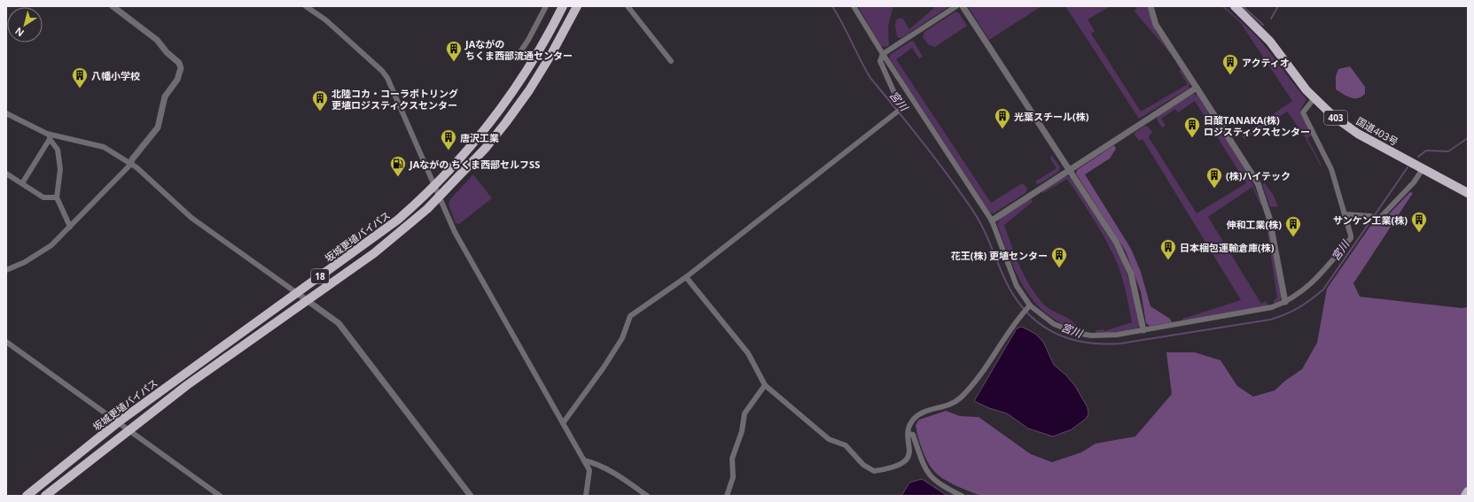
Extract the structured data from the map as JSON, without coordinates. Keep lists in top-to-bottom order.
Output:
{
  "streets": {
    "highway": [
      "403",
      "国道403号",
      "坂城更埴バイパス",
      "18"
    ]
  },
  "water": ["宮川"],
  "places": {
    "building": [
      "JAながの ちくま西部流通センター",
      "アクティオ",
      "八幡小学校",
      "北陸コカ・コーラボトリング 更埴ロジスティクスセンター",
      "光葉スチール(株)",
      "日酸TANAKA(株) ロジスティクスセンター",
      "唐沢工業",
      "(株)ハイテック",
      "サンケン工業(株)",
      "伸和工業(株)",
      "日本梱包運輸倉庫(株)",
      "花王(株) 更埴センター"
    ],
    "fuel station": ["JAながの ちくま西部セルフSS"]
  },
  "north": "bottom left"
}
